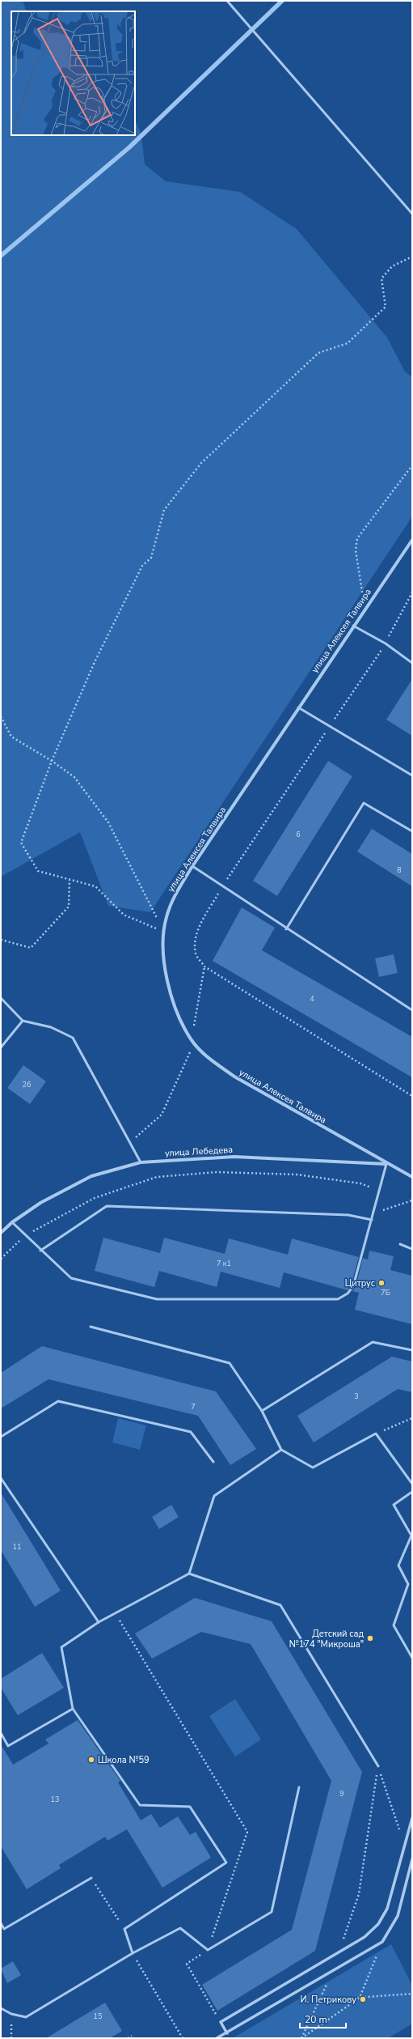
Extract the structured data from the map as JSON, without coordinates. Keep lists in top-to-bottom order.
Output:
{
  "streets": {
    "street": ["улица Алексея Талвира", "улица Лебедева"]
  },
  "crossings": [
    ["улица Алексея Талвира", "улица Лебедева"]
  ],
  "places": [
    "Цитрус",
    "Детский сад №174 \"Микроша\"",
    "Школа №59",
    "И. Петрикову"
  ],
  "house_numbers": [
    "6",
    "8",
    "4",
    "26",
    "7 к1",
    "7Б",
    "3",
    "7",
    "11",
    "9",
    "13",
    "15"
  ],
  "scale_bar": "20 m"
}
